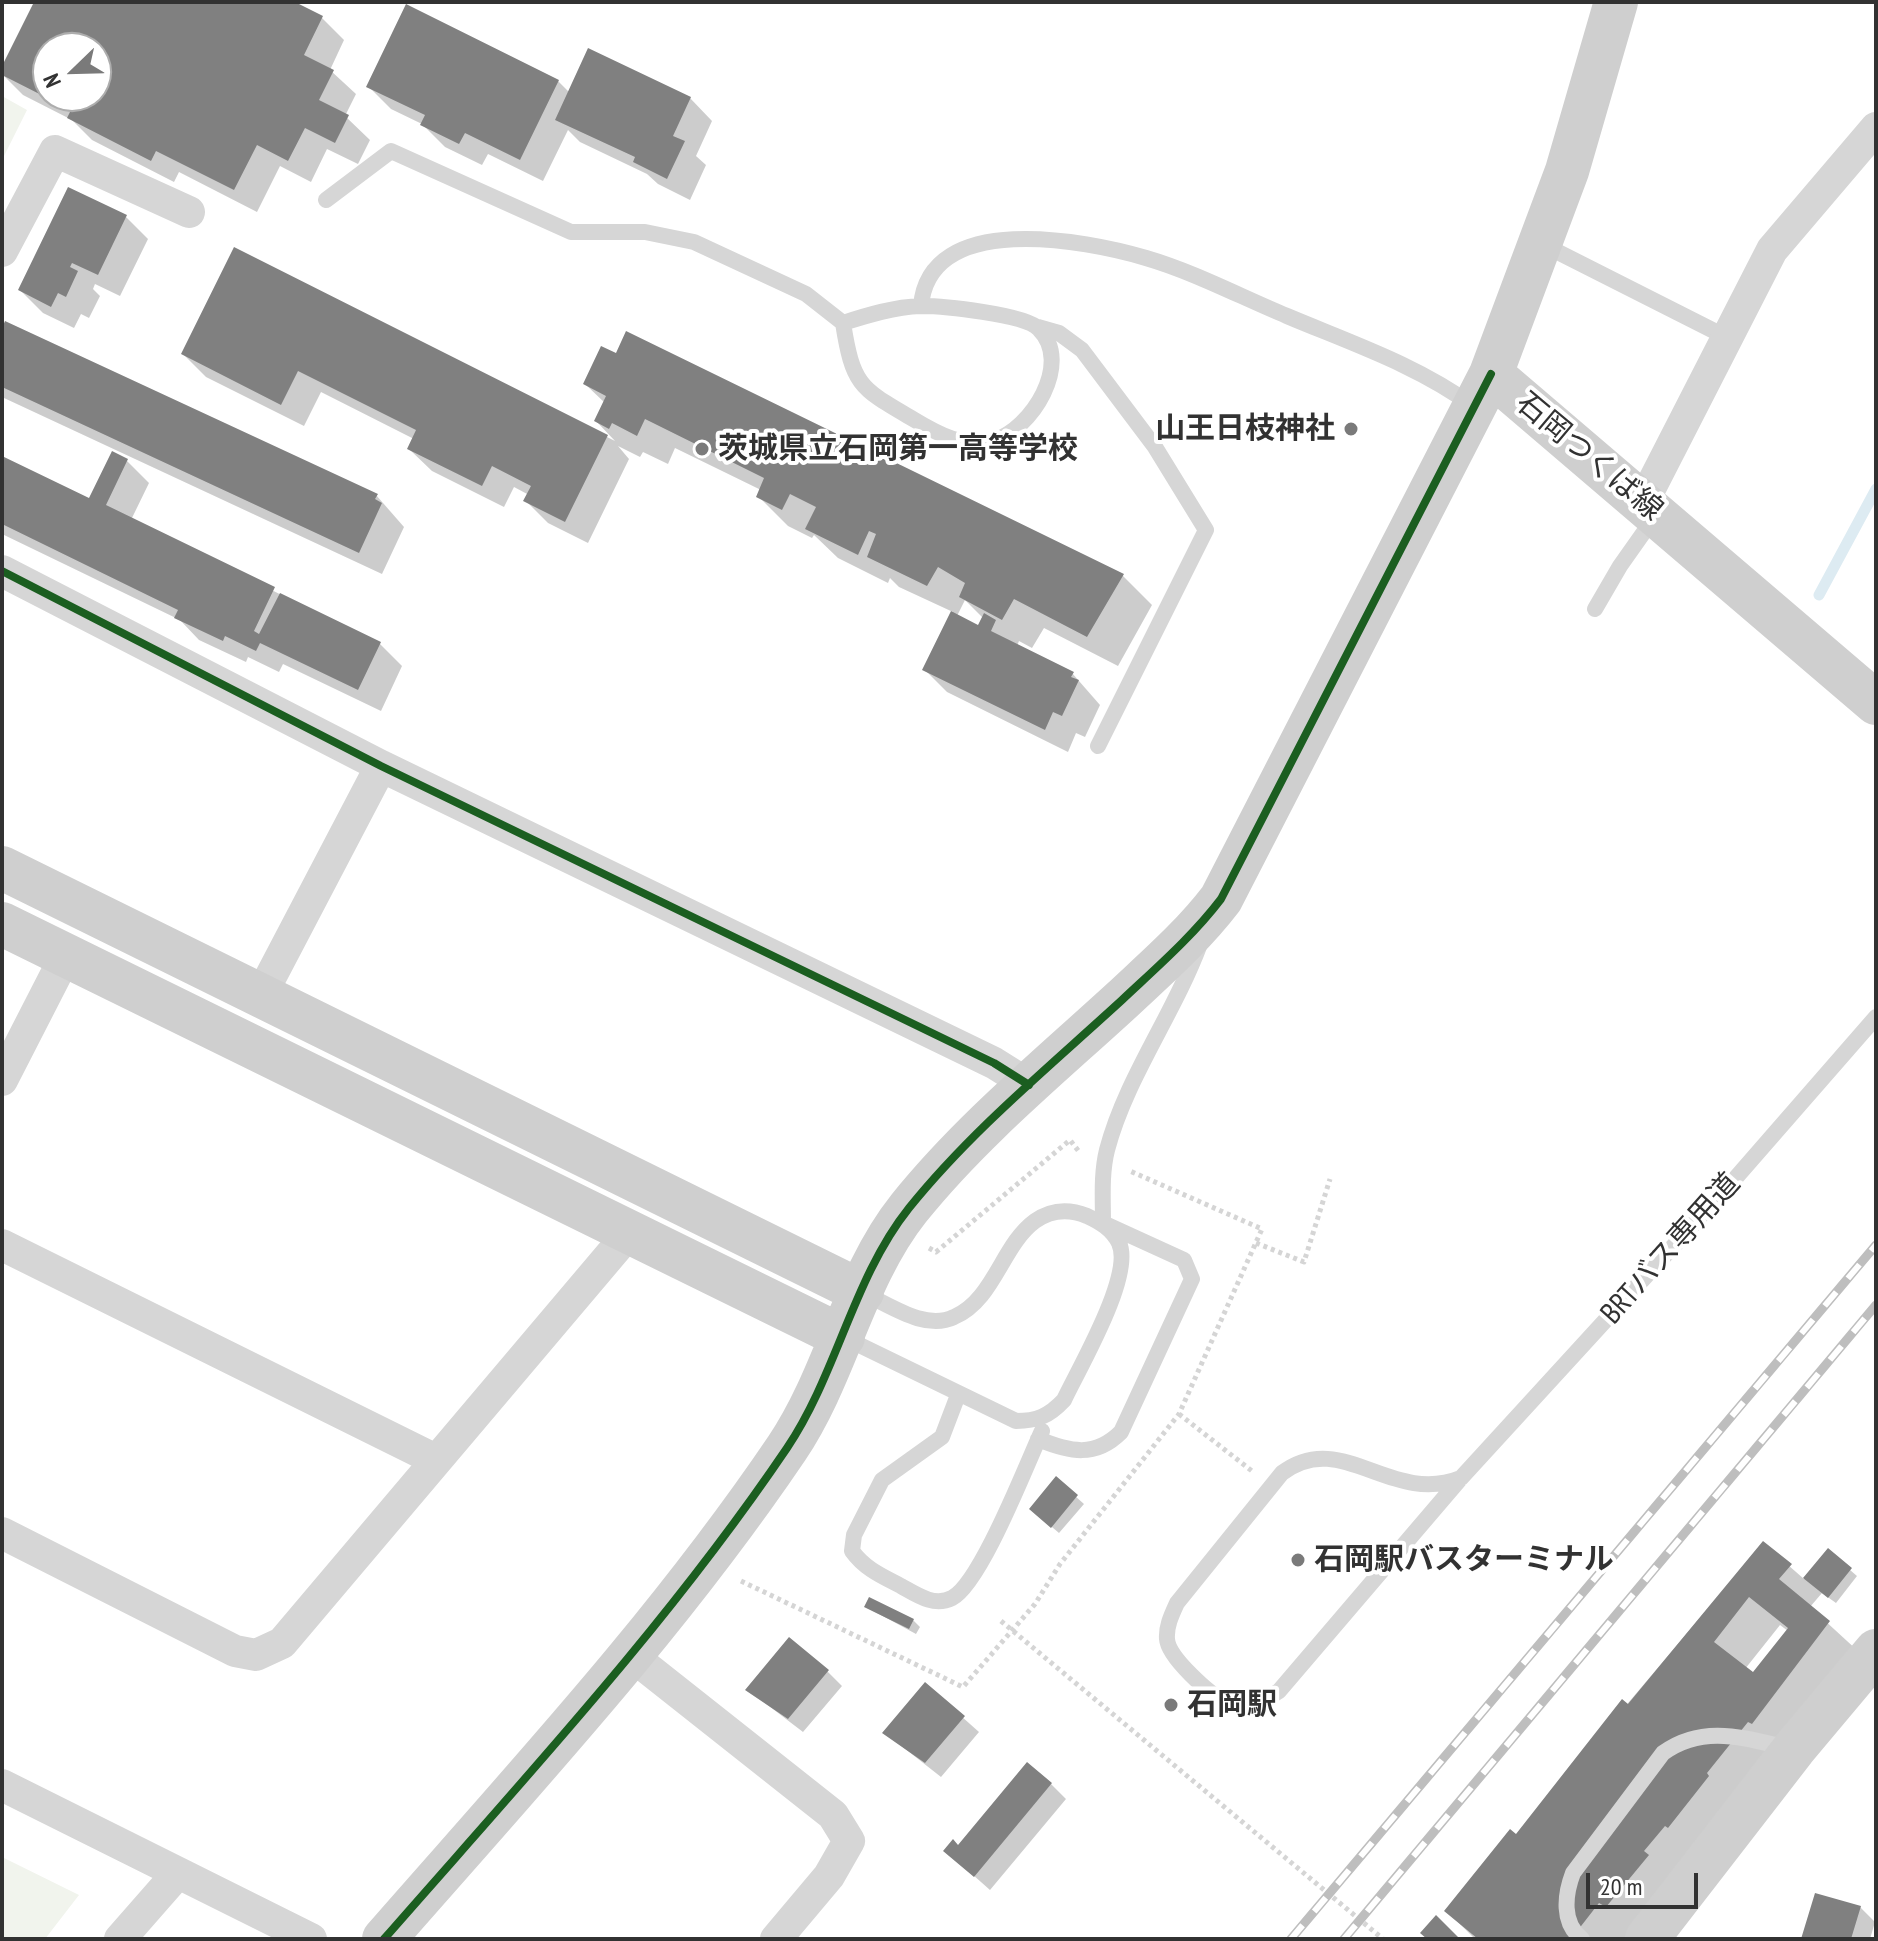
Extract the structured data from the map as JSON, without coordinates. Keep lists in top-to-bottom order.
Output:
{
  "streets": {
    "street": ["石岡つくば線"],
    "lane": ["BRTバス専用道"]
  },
  "places": [
    "山王日枝神社",
    "茨城県立石岡第一高等学校",
    "石岡駅バスターミナル",
    "石岡駅"
  ],
  "scale_bar": "20 m",
  "north": "bottom left"
}
